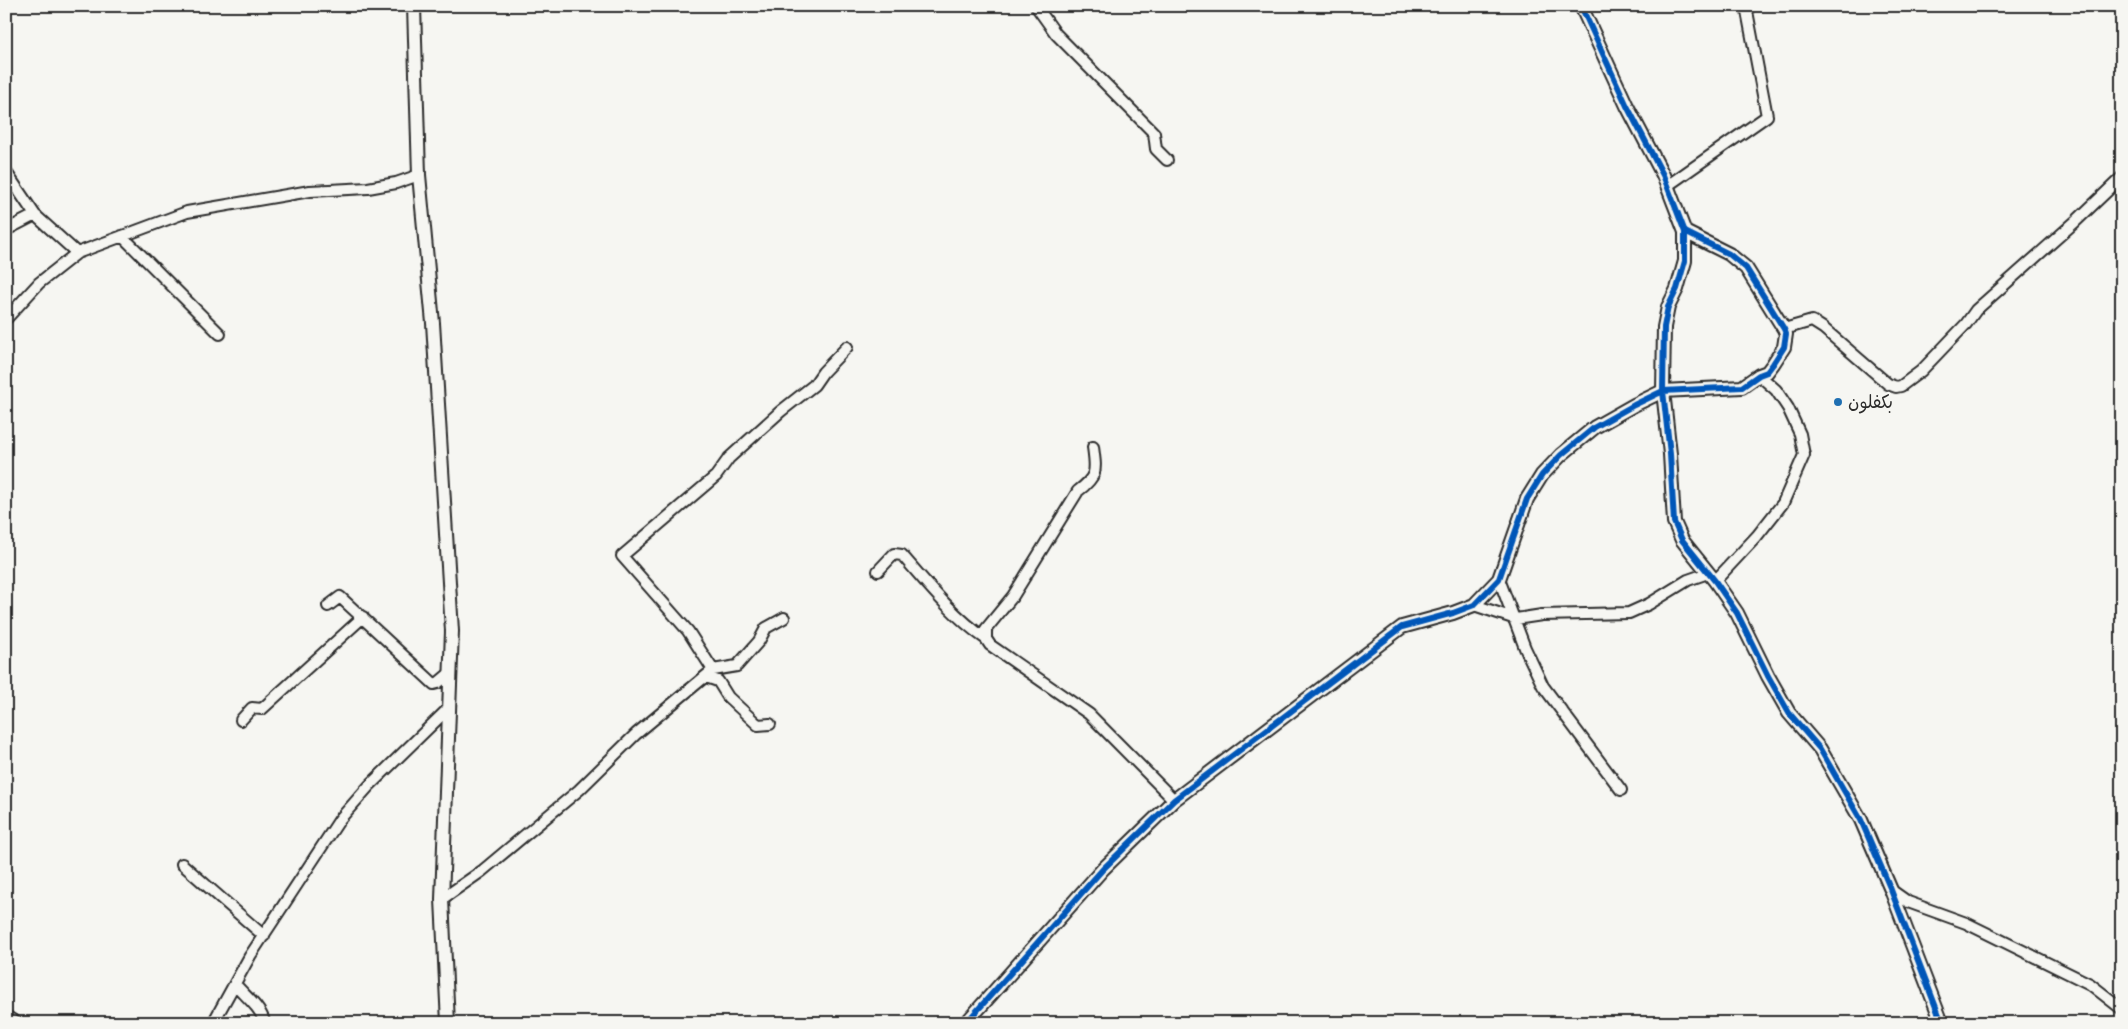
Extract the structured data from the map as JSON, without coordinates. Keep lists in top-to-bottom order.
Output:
{
  "places": ["بكفلون"]
}
